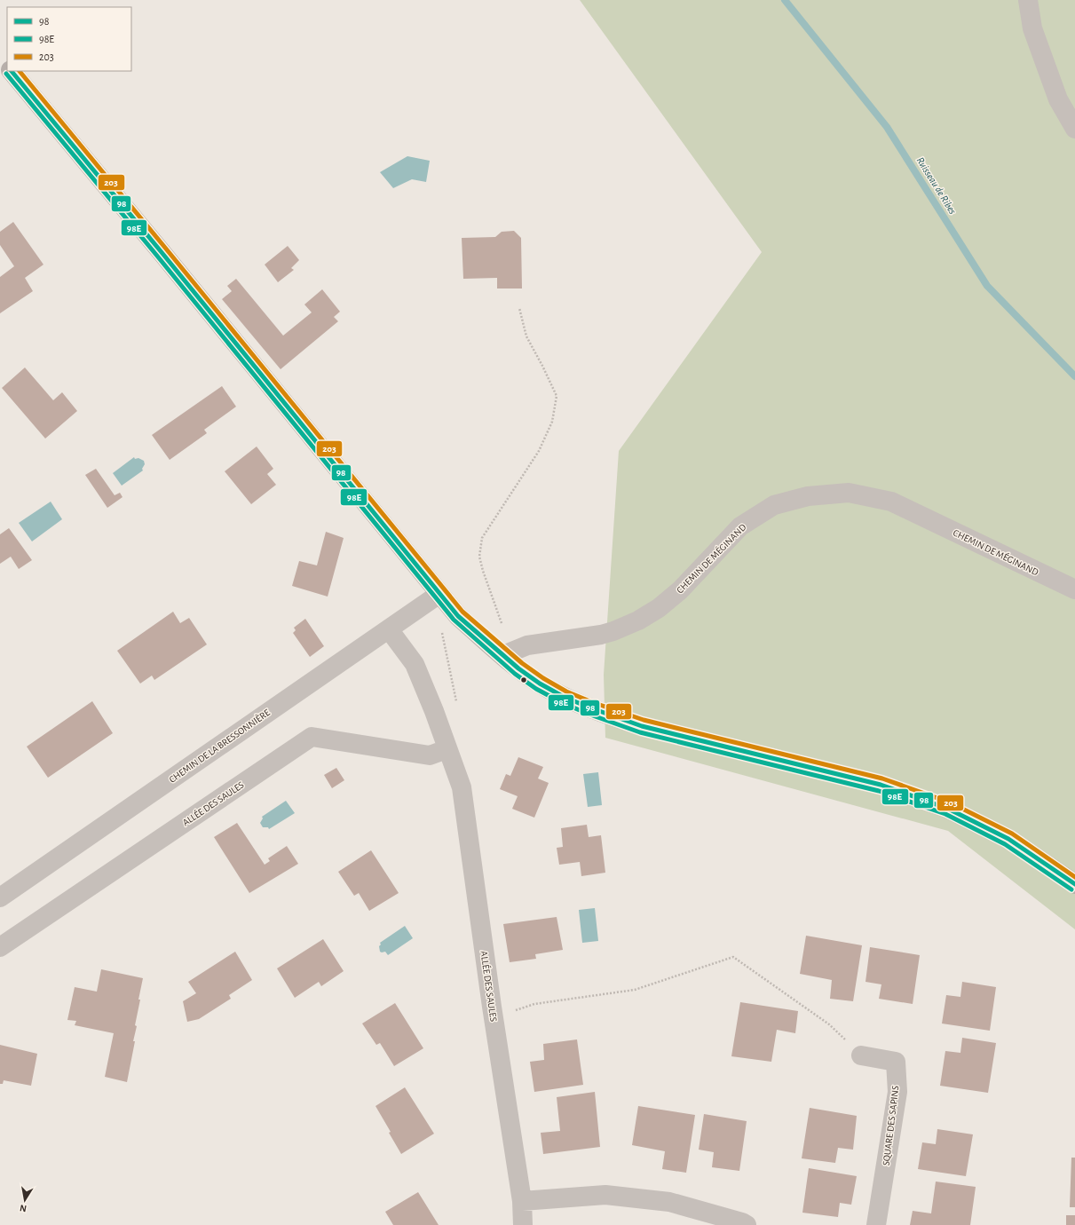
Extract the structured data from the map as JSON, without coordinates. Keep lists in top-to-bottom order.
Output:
{
  "streets": {
    "street": [
      "CHEMIN DE MÉGINAND",
      "CHEMIN DE LA BRESSONNIÈRE",
      "ALLÉE DES SAULES",
      "SQUARE DES SAPINS"
    ]
  },
  "crossings": [
    ["CHEMIN DE LA BRESSONNIÈRE", "ALLÉE DES SAULES"]
  ],
  "water": ["Ruisseau de Ribes"],
  "lines": ["transit line 98", "transit line 203", "transit line 98E"],
  "legend": ["98", "98E", "203"],
  "north": "bottom"
}
